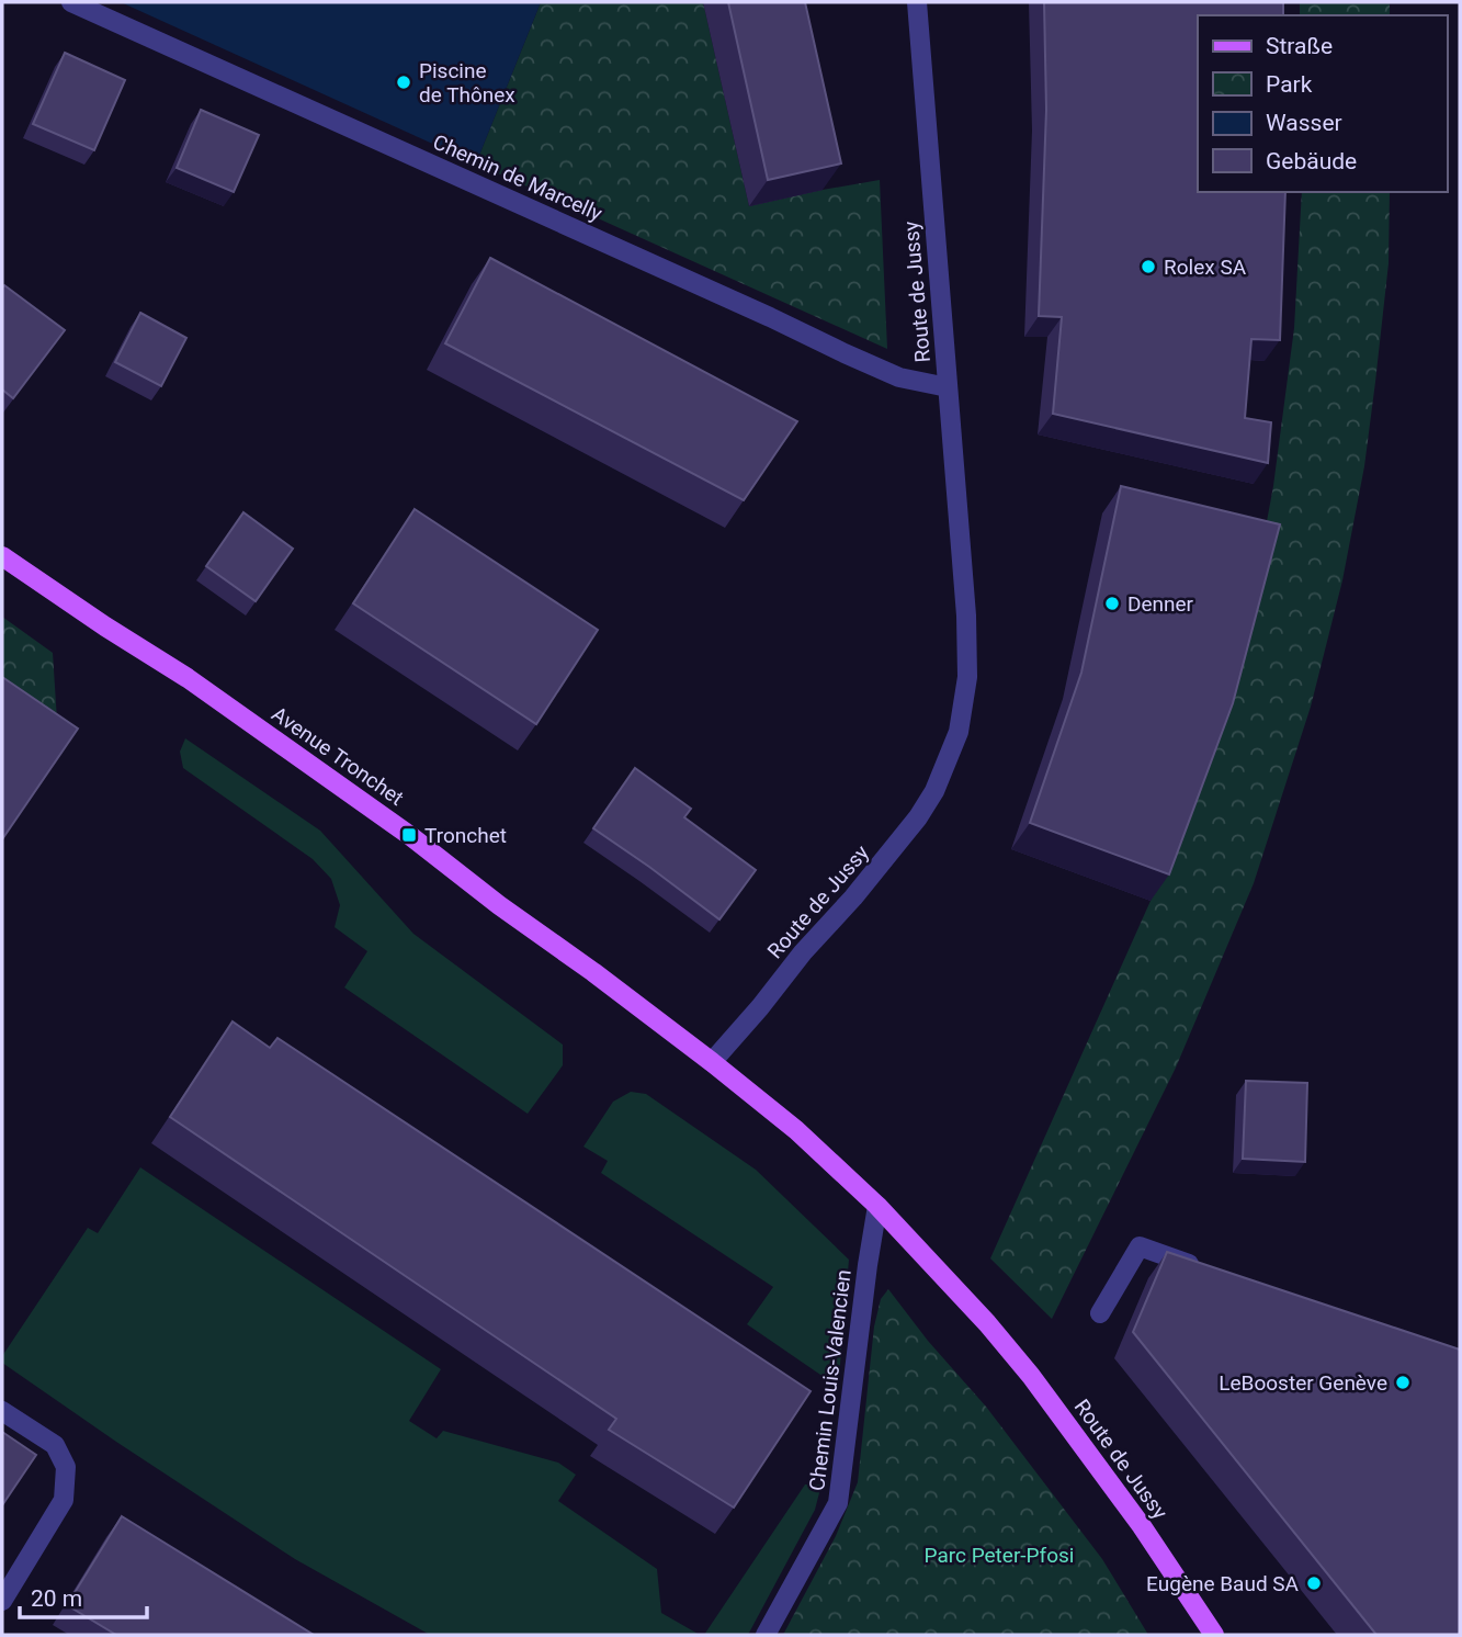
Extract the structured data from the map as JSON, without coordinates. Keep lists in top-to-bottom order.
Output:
{
  "streets": {
    "main road": ["Route de Jussy", "Avenue Tronchet"],
    "street": ["Chemin de Marcelly", "Chemin Louis-Valencien"]
  },
  "crossings": [
    ["Chemin de Marcelly", "Route de Jussy"],
    ["Route de Jussy", "Avenue Tronchet"],
    ["Route de Jussy", "Chemin Louis-Valencien"]
  ],
  "parks": ["Parc Peter-Pfosi"],
  "places": {
    "other": [
      "Piscine de Thônex",
      "Rolex SA",
      "Denner",
      "LeBooster Genève",
      "Eugène Baud SA"
    ],
    "transit": ["Tronchet"]
  },
  "legend": [
    "Straße",
    "Park",
    "Wasser",
    "Gebäude"
  ],
  "scale_bar": "20 m"
}
